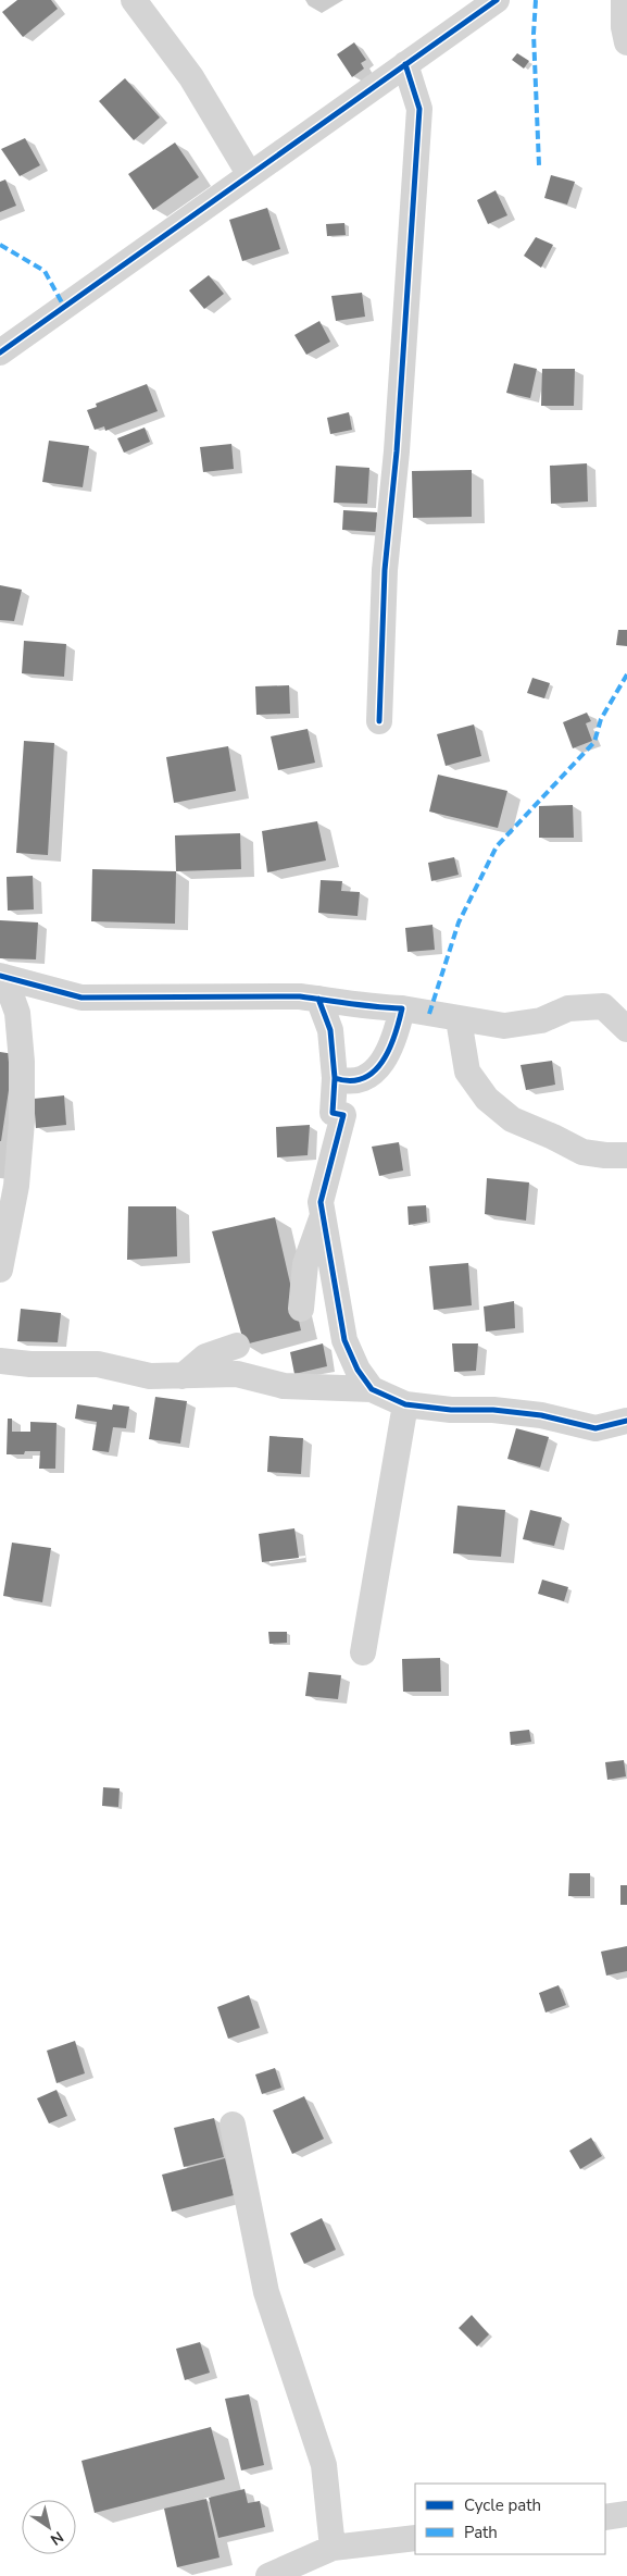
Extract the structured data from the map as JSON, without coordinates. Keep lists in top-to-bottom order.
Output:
{
  "legend": ["Cycle path", "Path"],
  "north": "bottom right"
}
